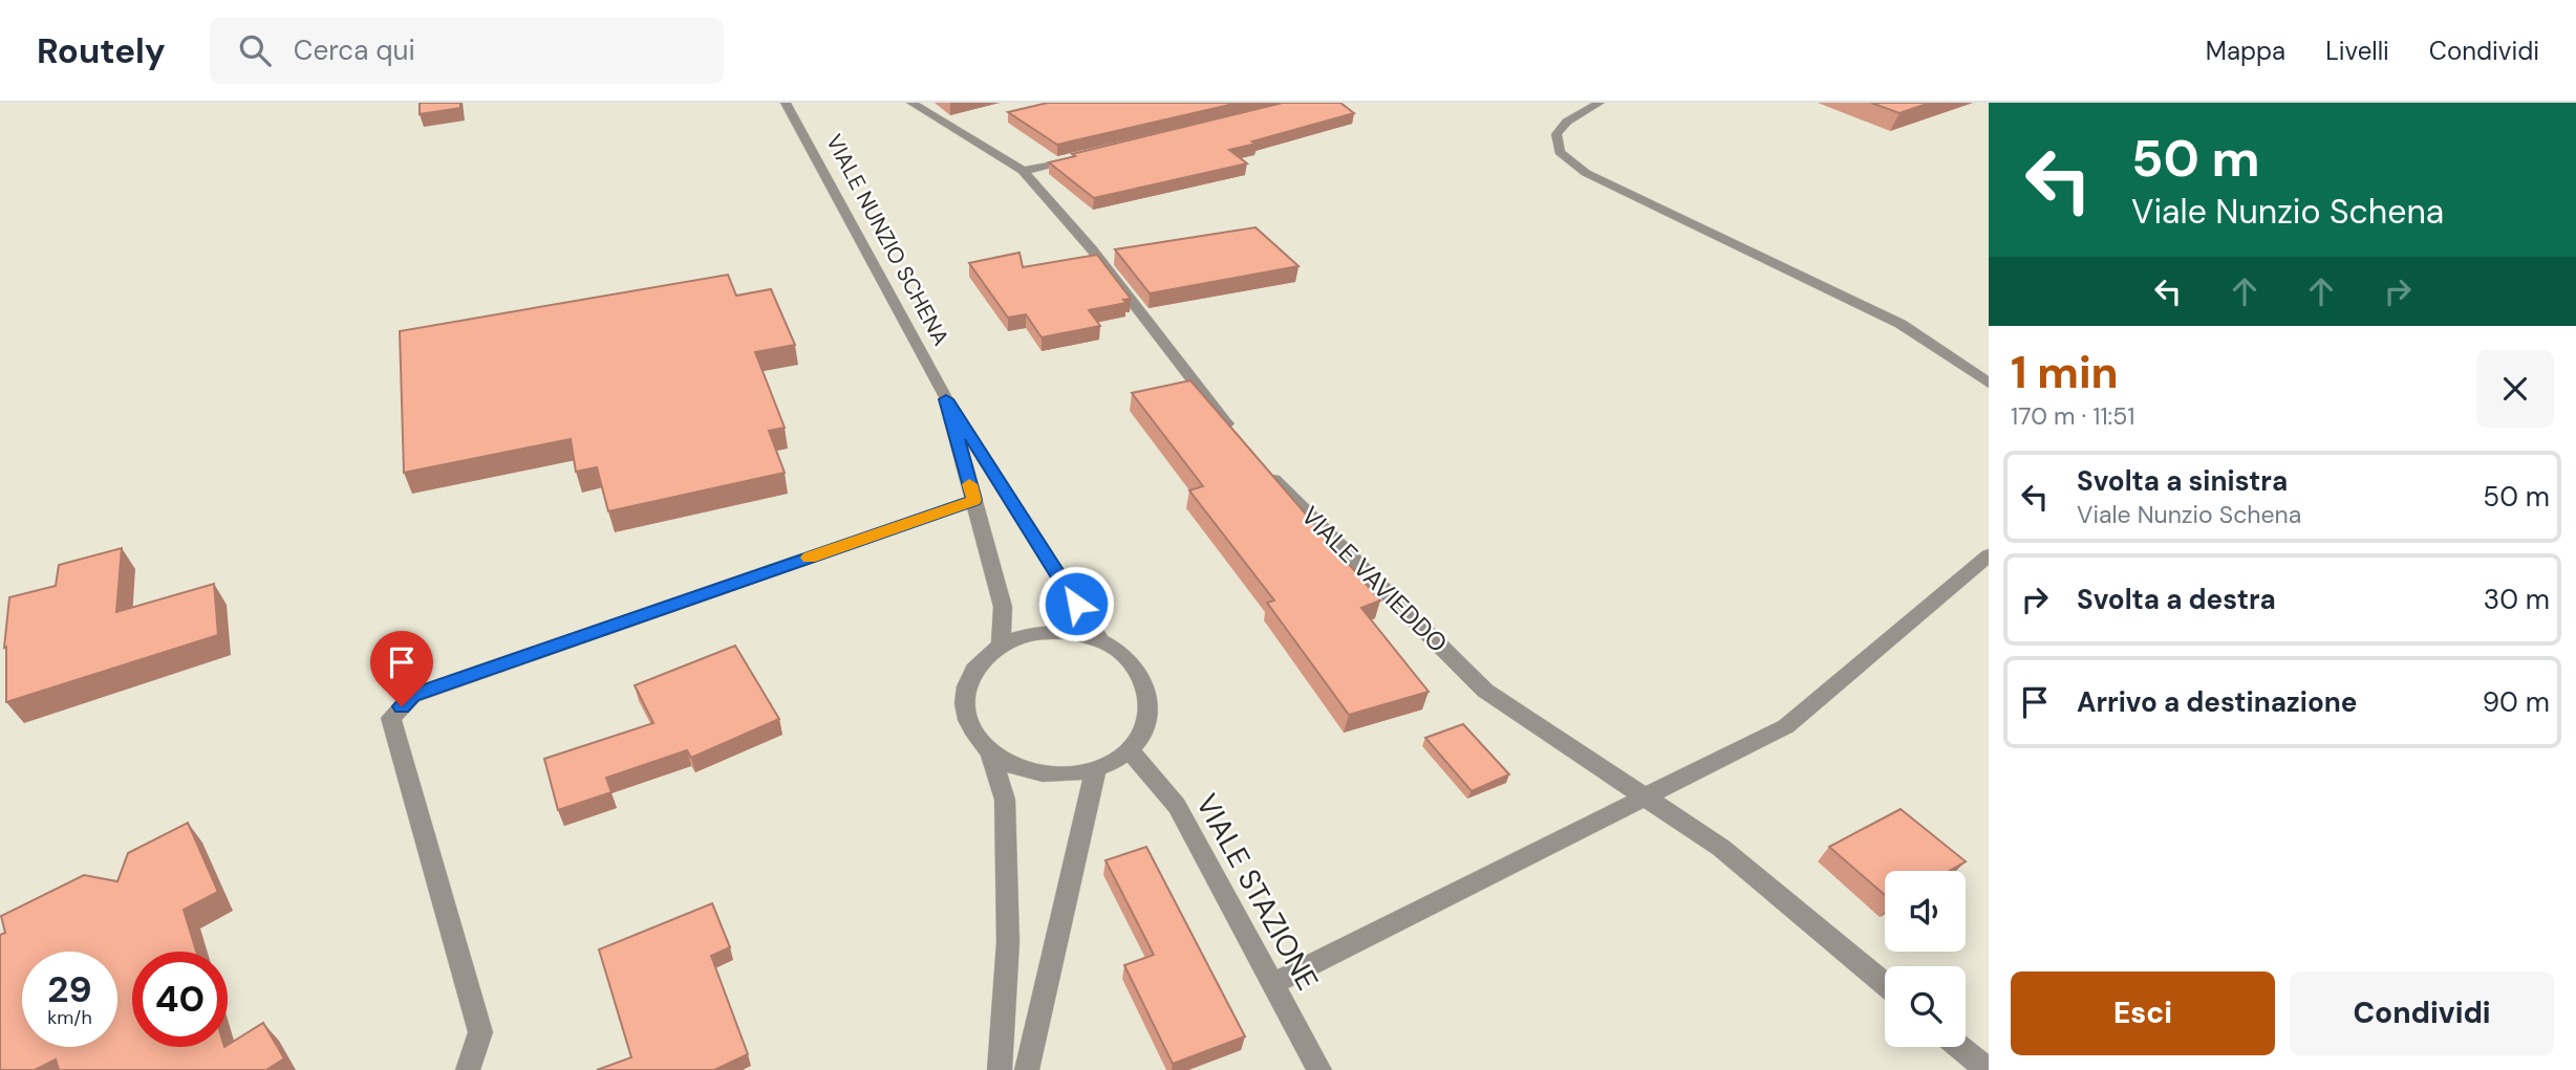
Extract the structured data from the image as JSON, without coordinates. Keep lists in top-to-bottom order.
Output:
{
  "streets": {
    "street": ["VIALE NUNZIO SCHENA", "VIALE VAVIEDDO", "VIALE STAZIONE"]
  },
  "crossings": [
    ["VIALE NUNZIO SCHENA", "VIALE STAZIONE"]
  ],
  "page": {
    "header": "Routely",
    "search": "Cerca qui",
    "nav": ["Mappa", "Livelli", "Condividi"],
    "turn": ["50 m", "Viale Nunzio Schena"],
    "heading": ["1 min", "170 m · 11:51"],
    "list": [
      {
        "name": "Svolta a sinistra",
        "note": "Viale Nunzio Schena",
        "value": "50 m"
      },
      {
        "name": "Svolta a destra",
        "value": "30 m"
      },
      {
        "name": "Arrivo a destinazione",
        "value": "90 m"
      }
    ],
    "speed": "29 km/h",
    "limit": "40",
    "buttons": ["Esci", "Condividi"]
  }
}
